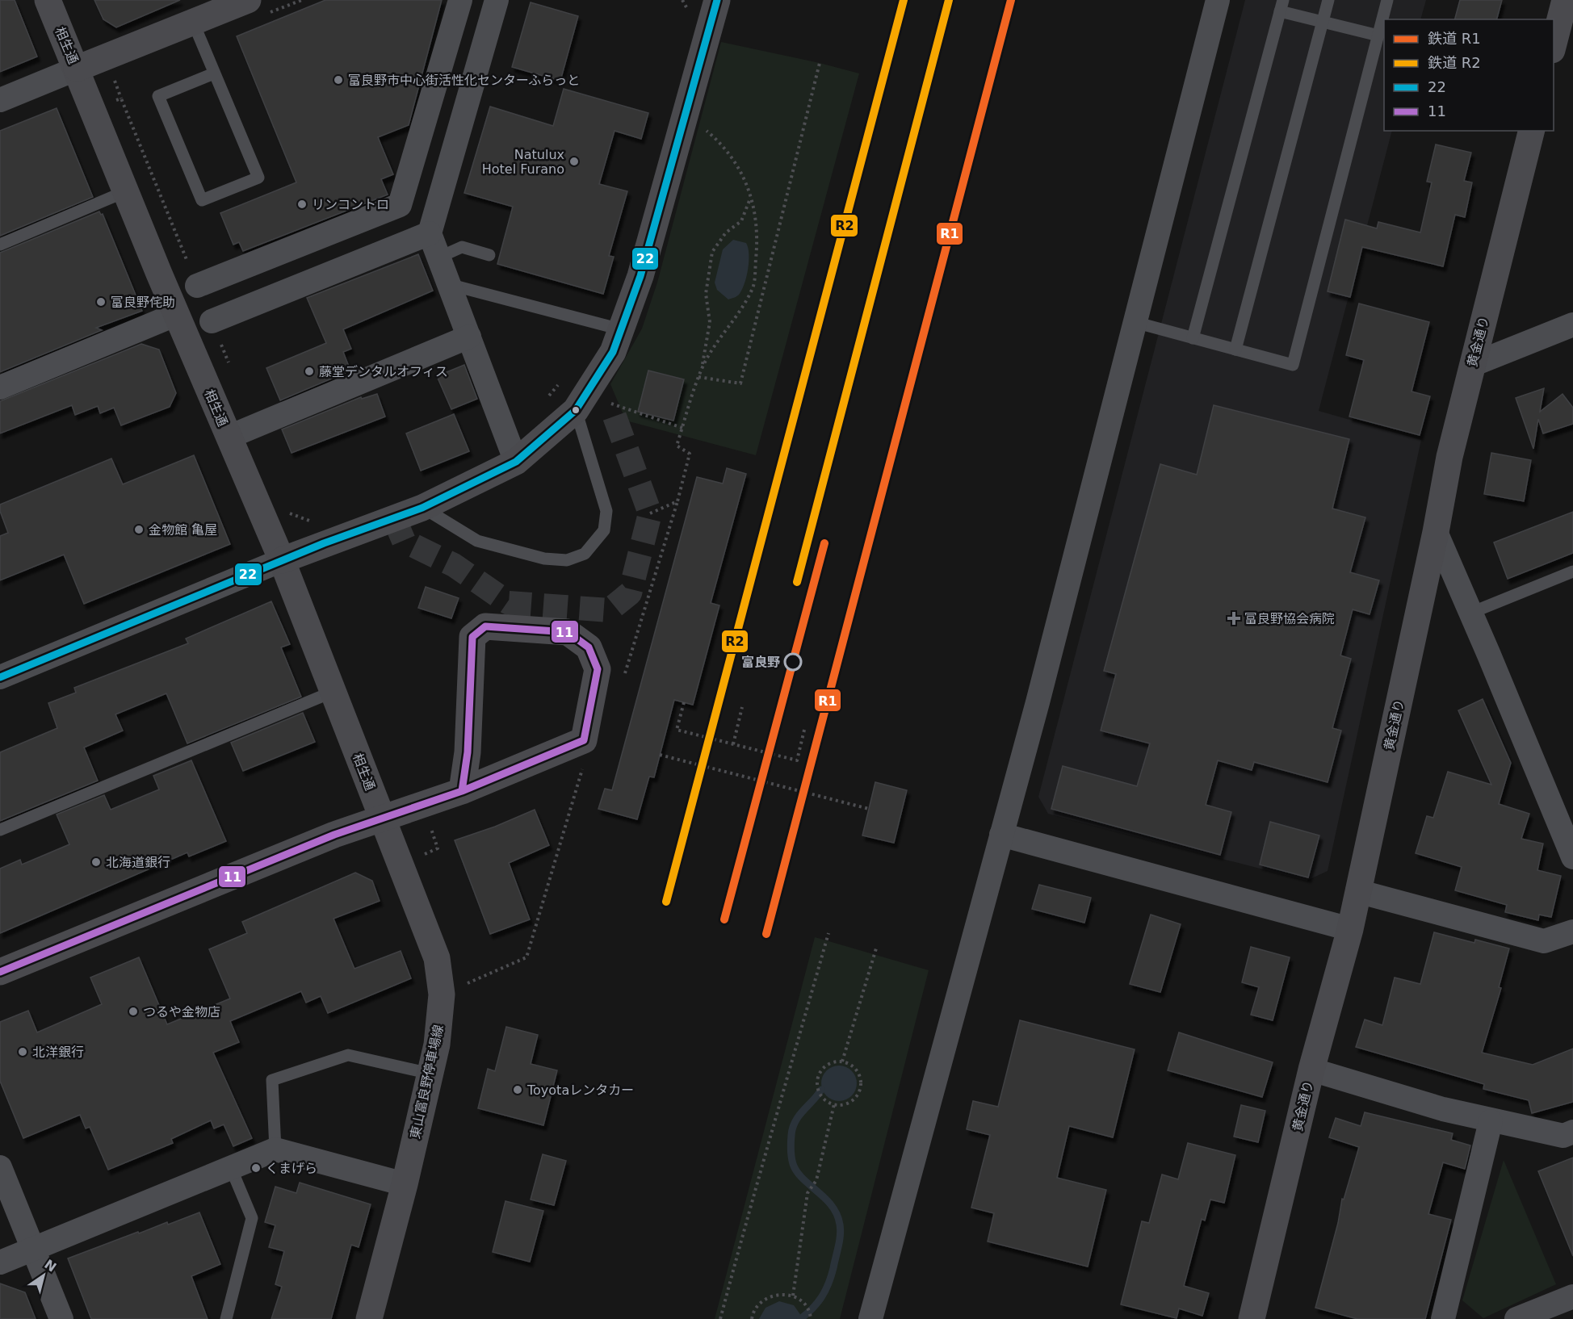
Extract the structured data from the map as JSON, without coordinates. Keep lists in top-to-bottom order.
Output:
{
  "streets": {
    "street": ["相生通", "黄金通り", "東山富良野停車場線"]
  },
  "crossings": [
    ["相生通", "東山富良野停車場線"]
  ],
  "places": {
    "other": [
      "富良野市中心街活性化センターふらっと",
      "Natulux Hotel Furano",
      "リンコントロ",
      "富良野侘助",
      "藤堂デンタルオフィス",
      "金物館 亀屋",
      "富良野",
      "北海道銀行",
      "つるや金物店",
      "北洋銀行",
      "Toyotaレンタカー",
      "くまげら"
    ],
    "health": ["富良野協会病院"]
  },
  "lines": [
    "rail line R1",
    "rail line R2",
    "transit line 22",
    "transit line 11"
  ],
  "legend": [
    "鉄道 R1",
    "鉄道 R2",
    "22",
    "11"
  ],
  "north": "top right"
}
